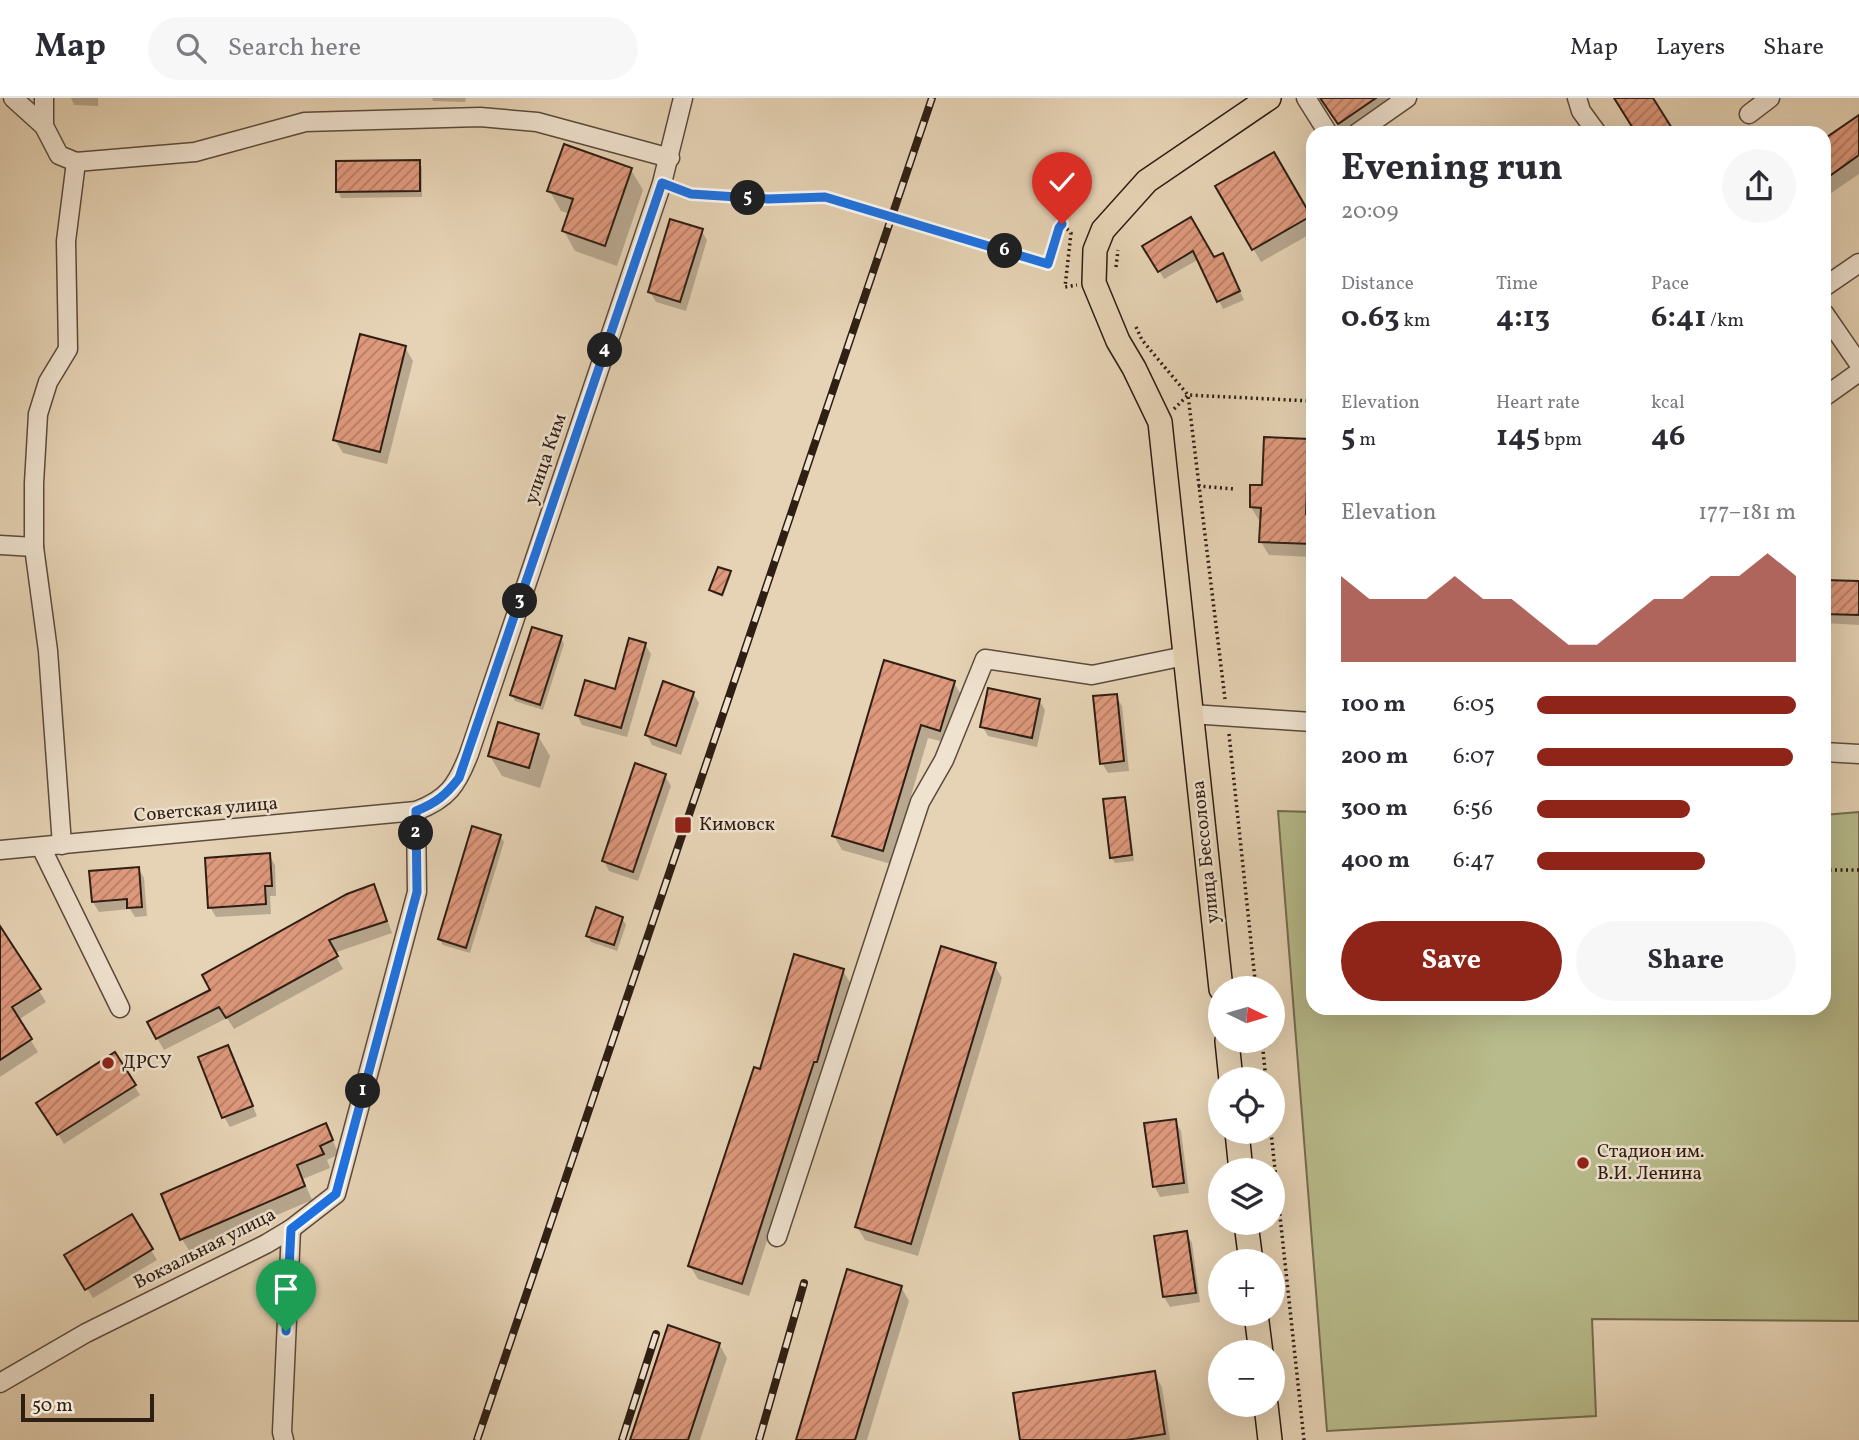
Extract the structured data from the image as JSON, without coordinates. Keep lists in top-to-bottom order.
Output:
{
  "streets": {
    "main road": ["улица Бессолова"],
    "street": ["улица Ким", "Советская улица", "Вокзальная улица"]
  },
  "crossings": [
    ["улица Ким", "Советская улица"],
    ["улица Ким", "Вокзальная улица"],
    ["Советская улица", "Вокзальная улица"]
  ],
  "places": {
    "transit": ["Кимовск"],
    "other": ["ДРСУ", "Стадион им. В.И. Ленина"]
  },
  "scale_bar": "50 m",
  "north": "right",
  "page": {
    "header": "Map",
    "search": "Search here",
    "nav": ["Map", "Layers", "Share"],
    "heading": ["Evening run", "20:09"],
    "pins": [
      "5",
      "6",
      "4",
      "3",
      "2",
      "1"
    ],
    "stats": [
      ["Distance", "0.63 km"],
      ["Time", "4:13"],
      ["Pace", "6:41 /km"],
      ["Elevation", "5 m"],
      ["Heart rate", "145 bpm"],
      ["kcal", "46"]
    ],
    "chart": ["Elevation", "177–181 m"],
    "list": [
      {
        "name": "100 m",
        "note": "6:05"
      },
      {
        "name": "200 m",
        "note": "6:07"
      },
      {
        "name": "300 m",
        "note": "6:56"
      },
      {
        "name": "400 m",
        "note": "6:47"
      }
    ],
    "buttons": ["Save", "Share"],
    "map_buttons": ["+", "−"],
    "scale": "50 m"
  }
}
